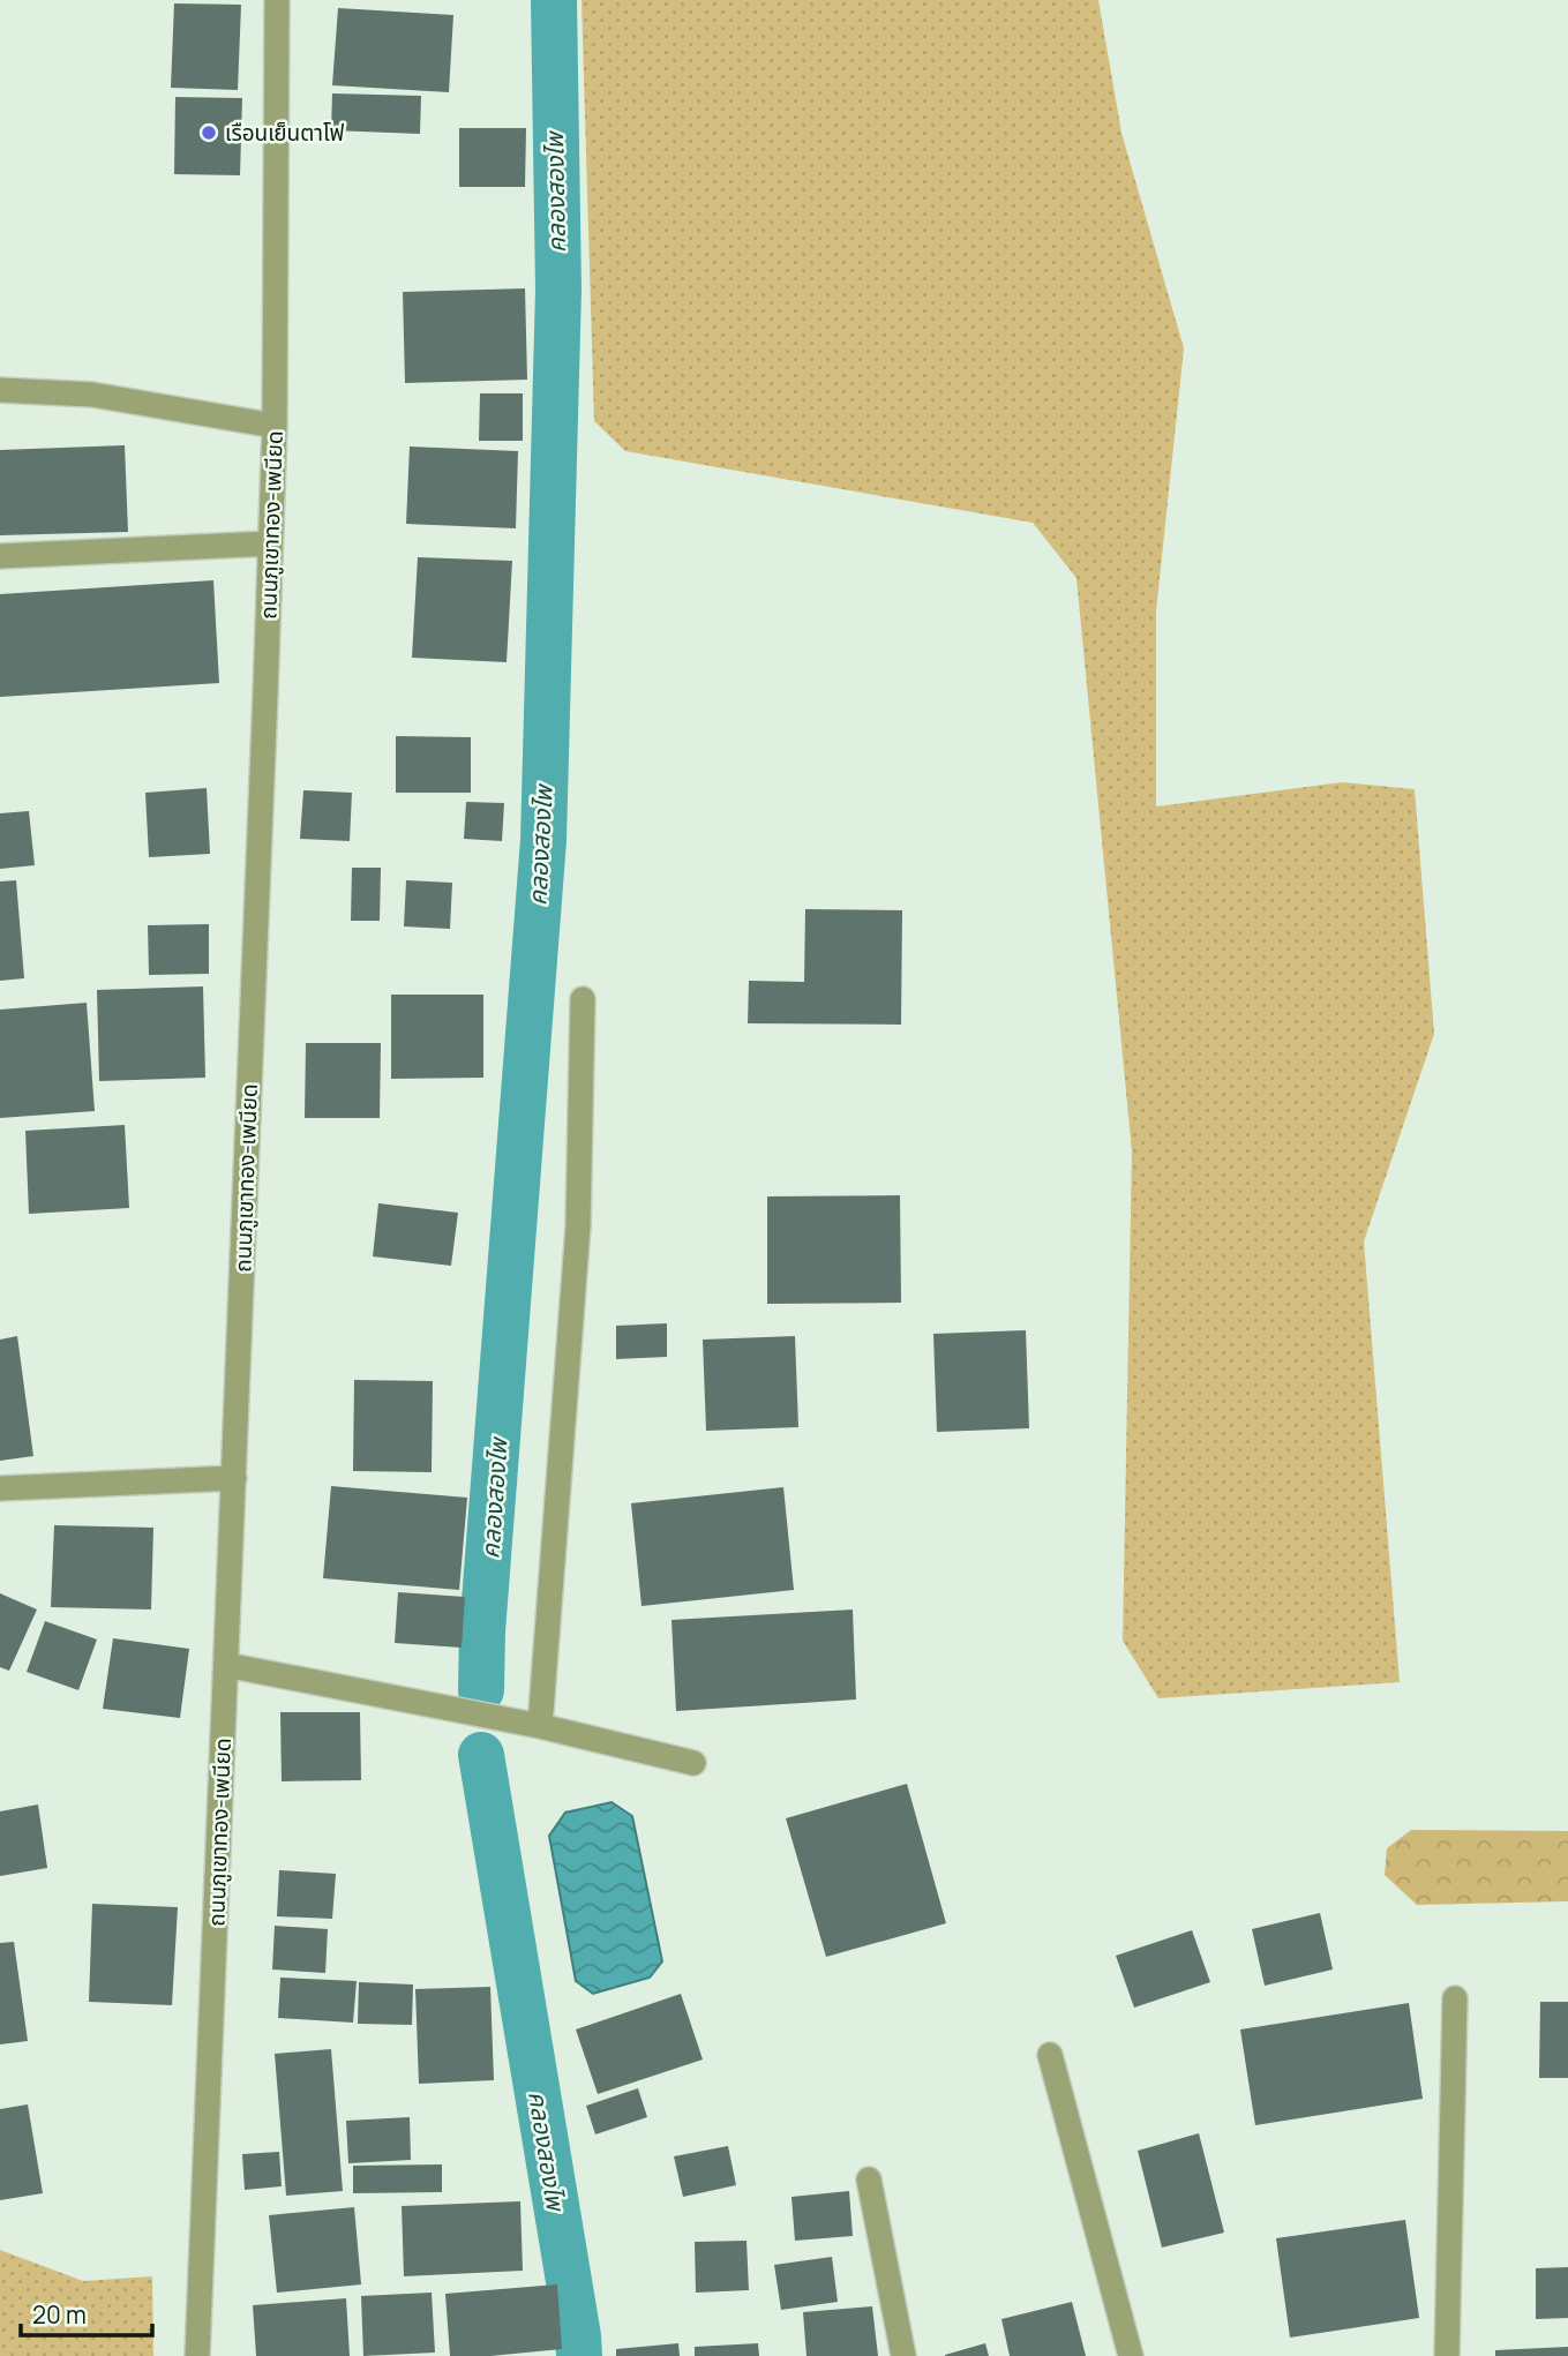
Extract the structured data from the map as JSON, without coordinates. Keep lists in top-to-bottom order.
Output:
{
  "streets": {
    "street": ["ถนนภูเขาทอง-เพนียด"]
  },
  "water": ["คลองสองไพ"],
  "places": ["เรือนเย็นตาโฟ"],
  "scale_bar": "20 m"
}
